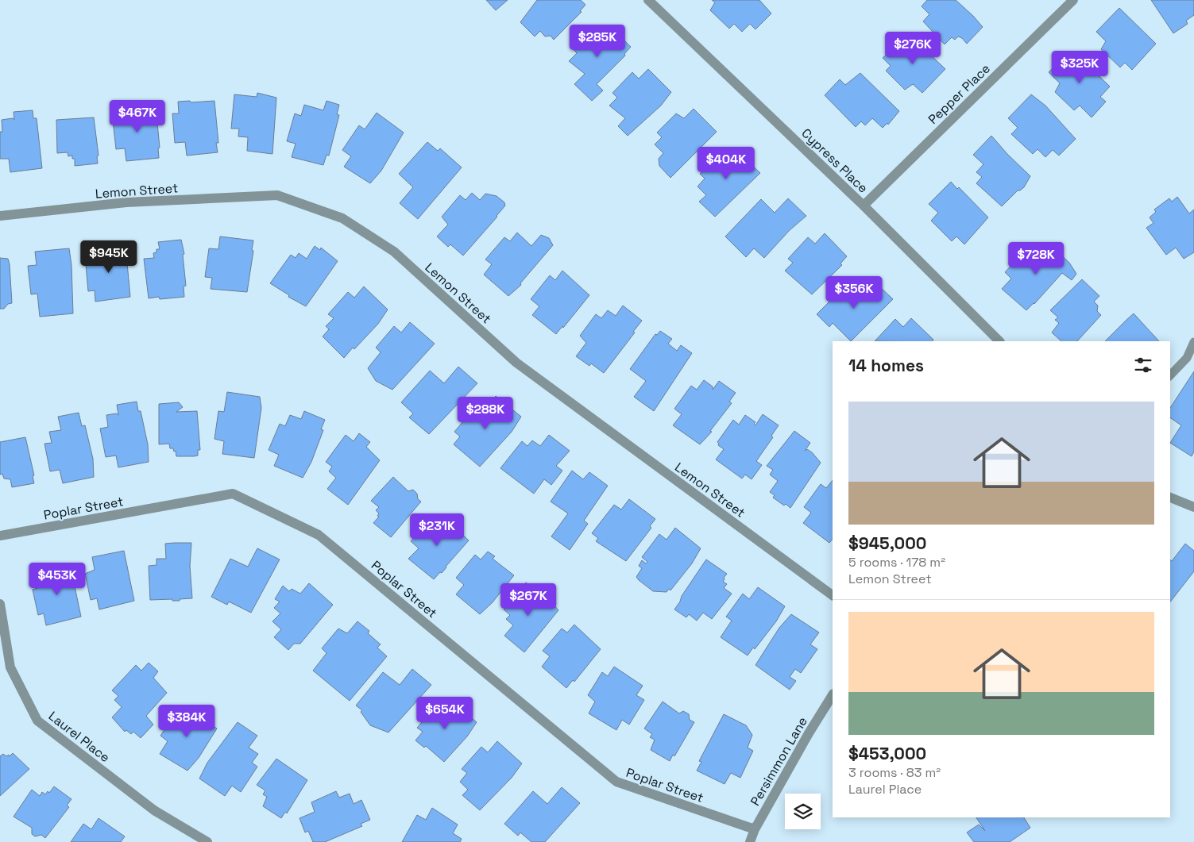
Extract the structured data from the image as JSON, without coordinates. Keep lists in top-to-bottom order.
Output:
{
  "streets": {
    "street": [
      "Pepper Place",
      "Cypress Place",
      "Lemon Street",
      "Poplar Street",
      "Laurel Place",
      "Persimmon Lane"
    ]
  },
  "crossings": [
    ["Pepper Place", "Cypress Place"],
    ["Poplar Street", "Persimmon Lane"]
  ],
  "page": {
    "price": [
      "$285K",
      "$276K",
      "$325K",
      "$467K",
      "$404K",
      "$945K",
      "$728K",
      "$356K",
      "$288K",
      "$231K",
      "$453K",
      "$267K",
      "$654K",
      "$384K"
    ],
    "heading": "14 homes",
    "list": [
      {
        "name": "$945,000",
        "note": "5 rooms · 178 m² · Lemon Street"
      },
      {
        "name": "$453,000",
        "note": "3 rooms · 83 m² · Laurel Place"
      }
    ]
  }
}
